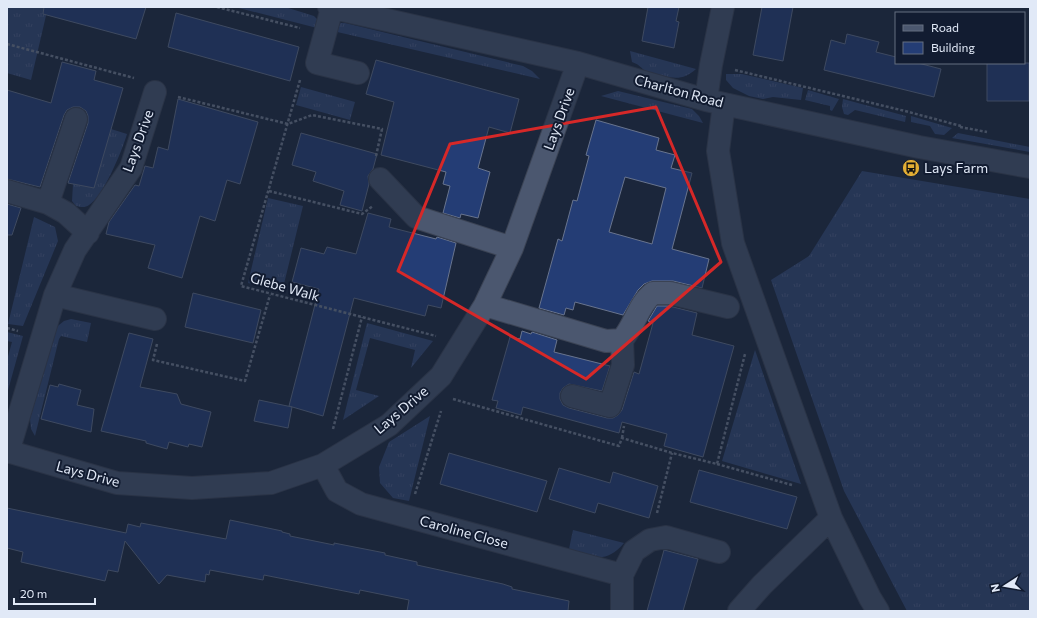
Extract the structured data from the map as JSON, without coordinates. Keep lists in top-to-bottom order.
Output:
{
  "streets": {
    "street": ["Charlton Road", "Lays Drive", "Caroline Close"],
    "path": ["Glebe Walk"]
  },
  "crossings": [
    ["Charlton Road", "Lays Drive"],
    ["Lays Drive", "Glebe Walk"],
    ["Lays Drive", "Caroline Close"]
  ],
  "places": {
    "bus stop": ["Lays Farm"]
  },
  "legend": ["Road", "Building"],
  "scale_bar": "20 m",
  "north": "left"
}
